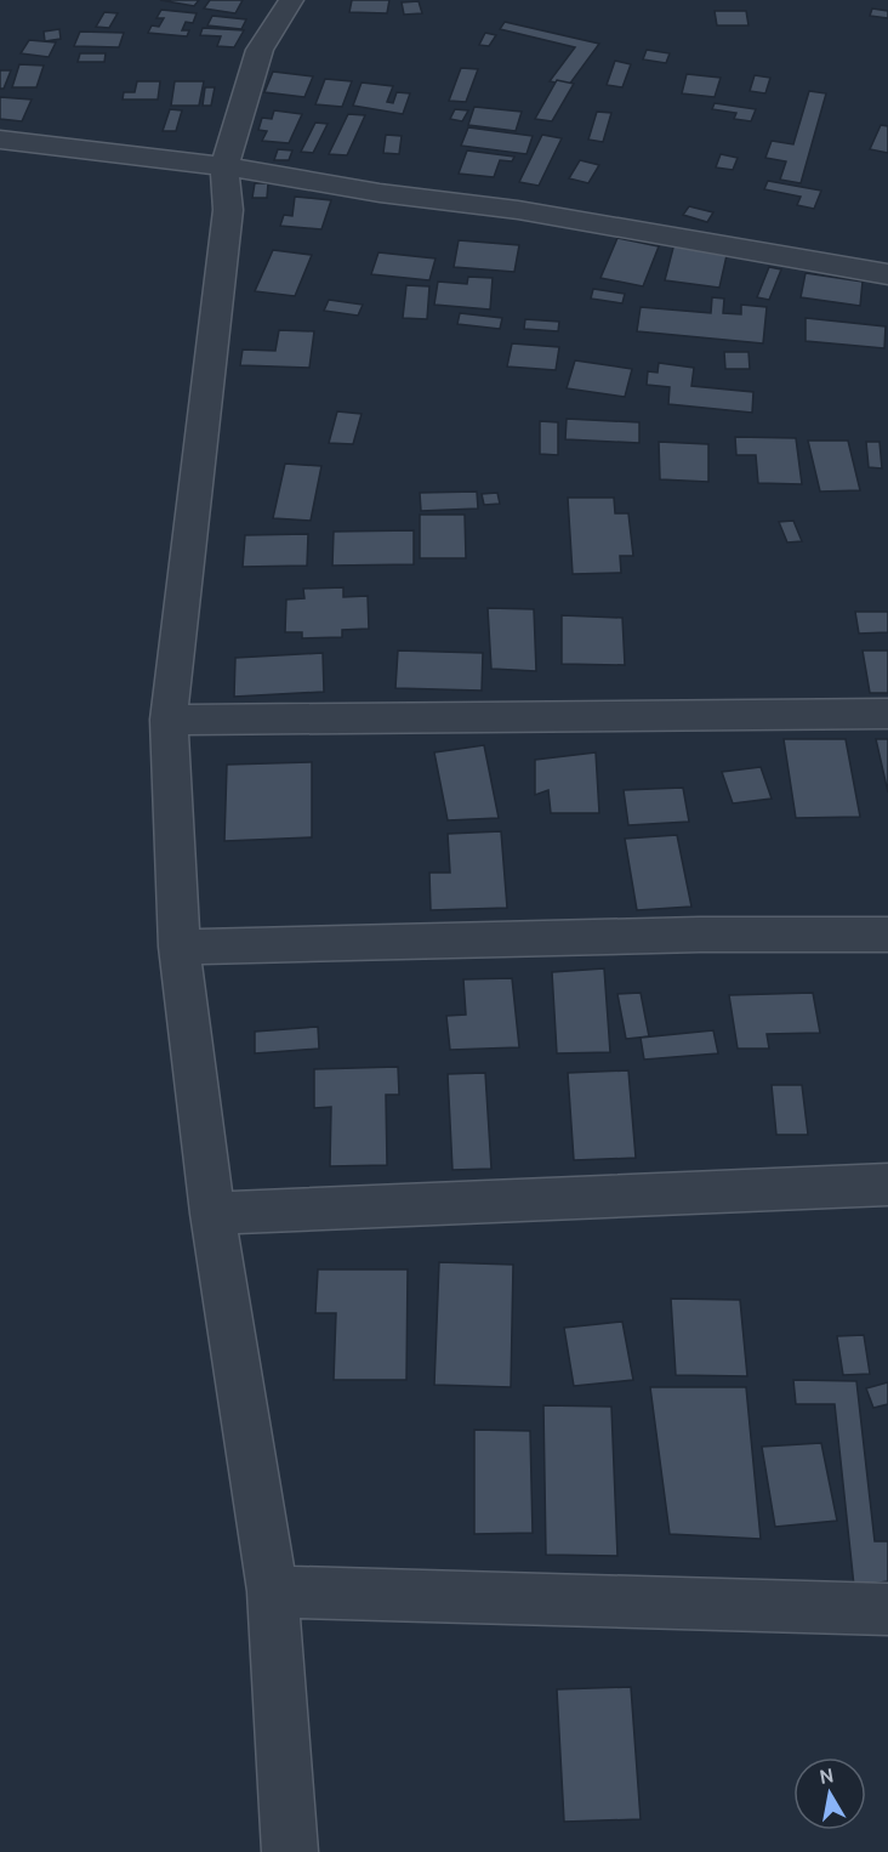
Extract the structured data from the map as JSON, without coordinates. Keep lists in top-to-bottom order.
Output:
{
  "north": "top"
}
